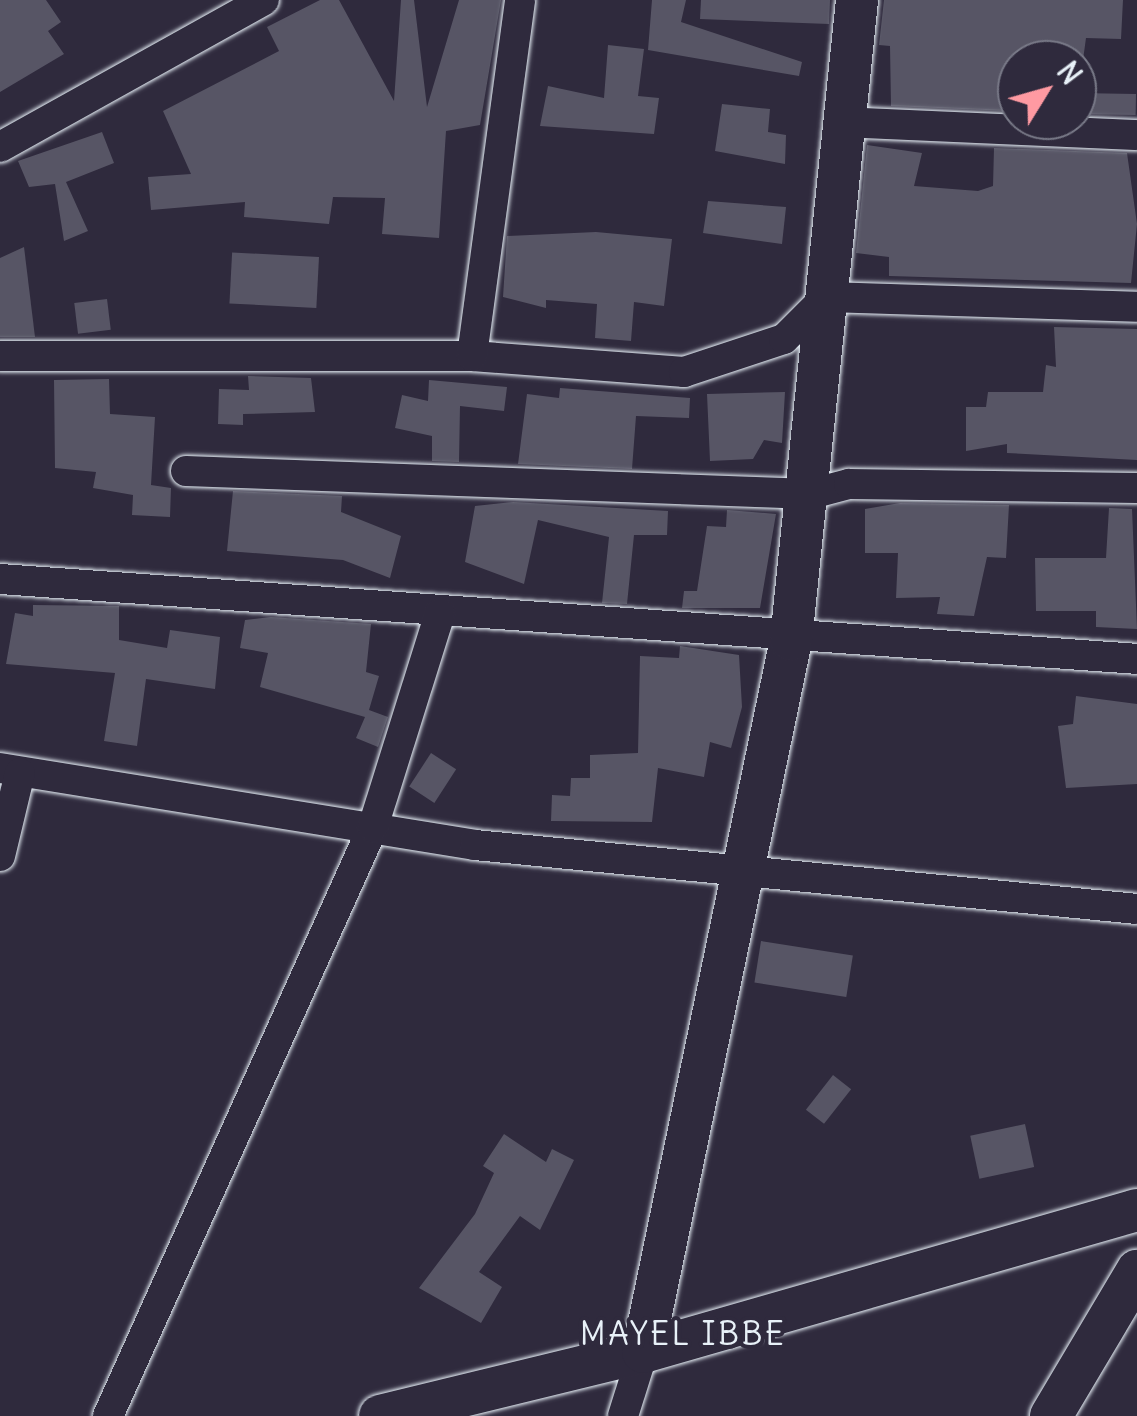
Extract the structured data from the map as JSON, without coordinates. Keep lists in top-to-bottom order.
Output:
{
  "districts": ["MAYEL IBBE"],
  "north": "top right"
}
